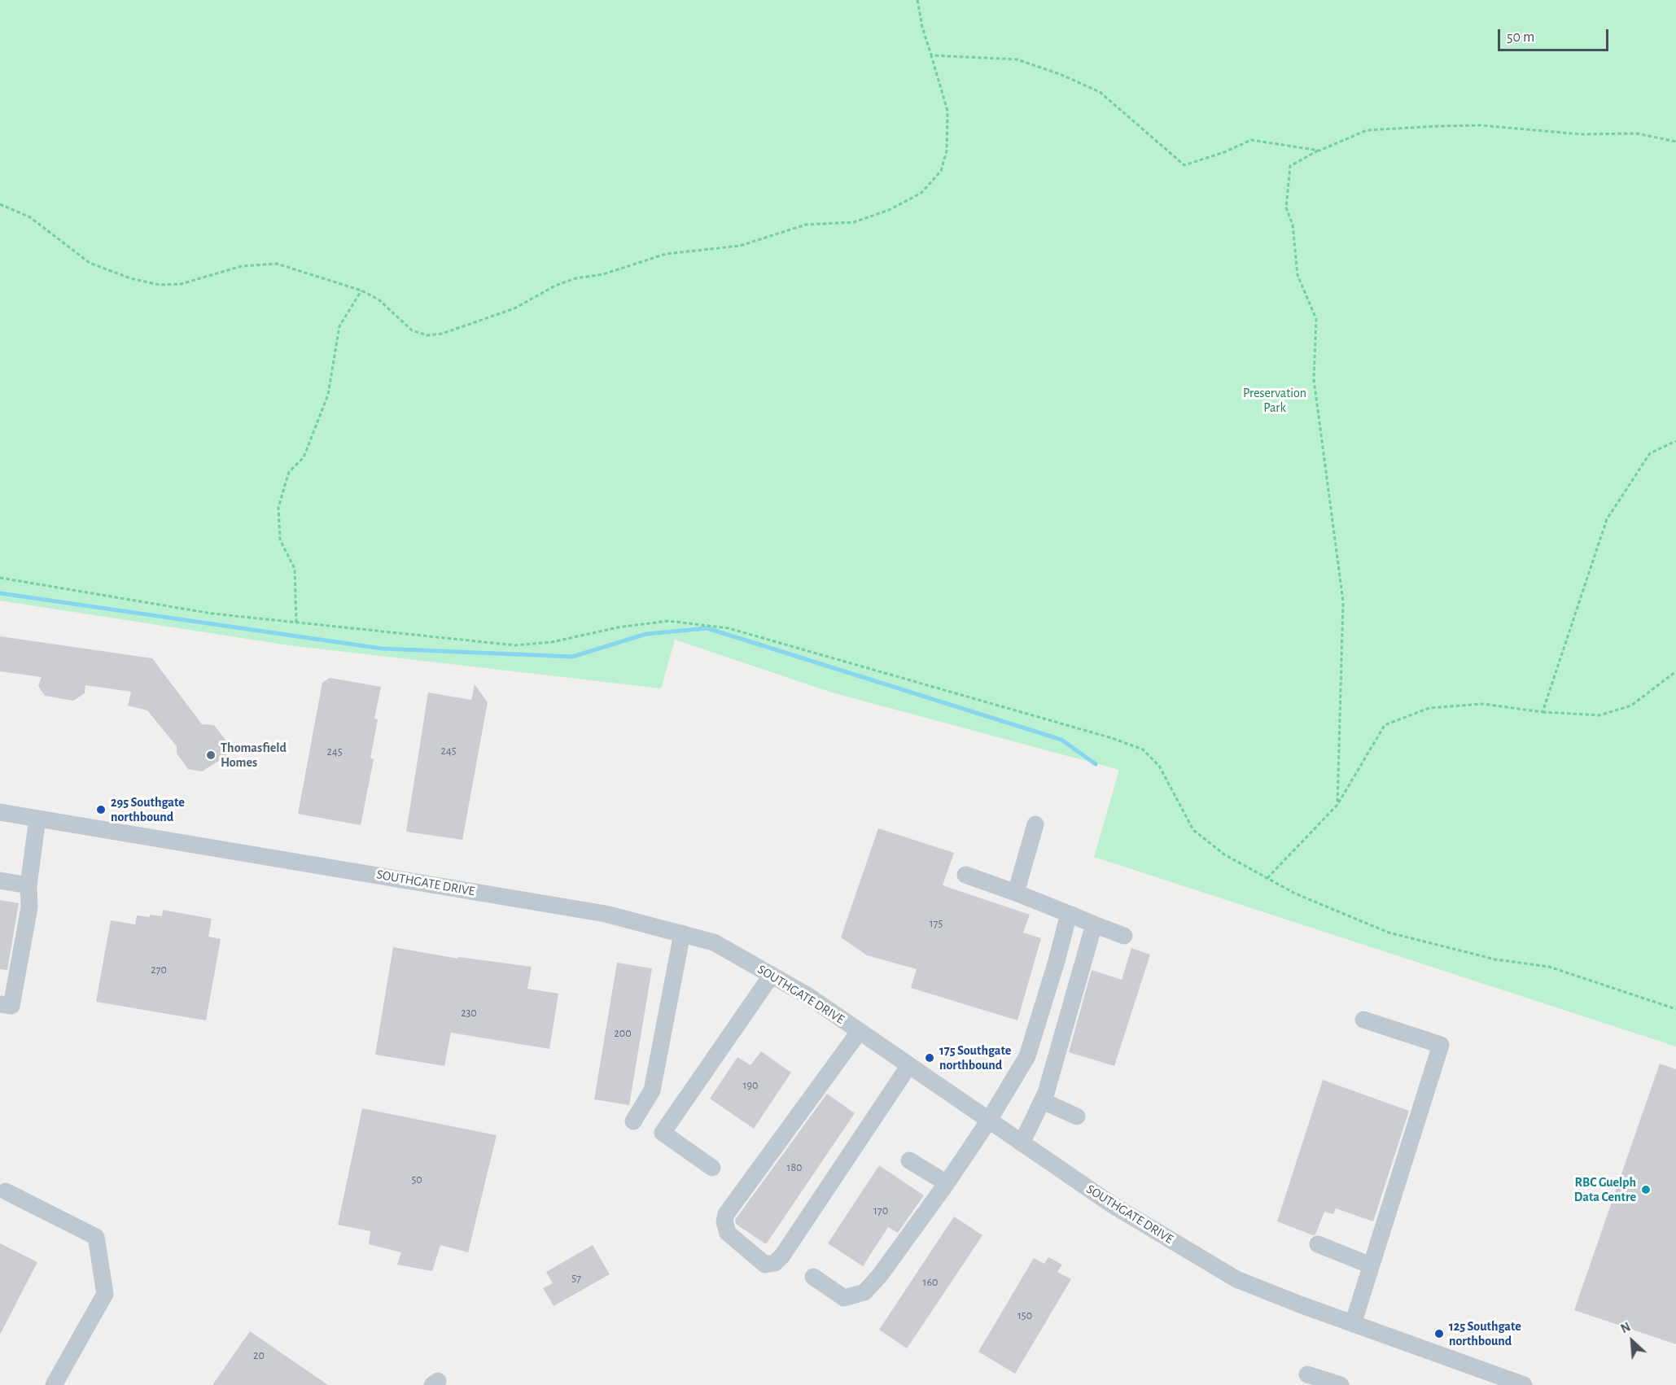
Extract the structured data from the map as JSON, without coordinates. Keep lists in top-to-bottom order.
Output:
{
  "streets": {
    "street": ["SOUTHGATE DRIVE"]
  },
  "parks": ["Preservation Park"],
  "places": [
    "Thomasfield Homes",
    "295 Southgate northbound",
    "175 Southgate northbound",
    "RBC Guelph Data Centre",
    "125 Southgate northbound"
  ],
  "house_numbers": [
    "245",
    "245",
    "175",
    "270",
    "230",
    "200",
    "190",
    "180",
    "50",
    "170",
    "57",
    "160",
    "150",
    "20"
  ],
  "scale_bar": "50 m",
  "north": "top left"
}
